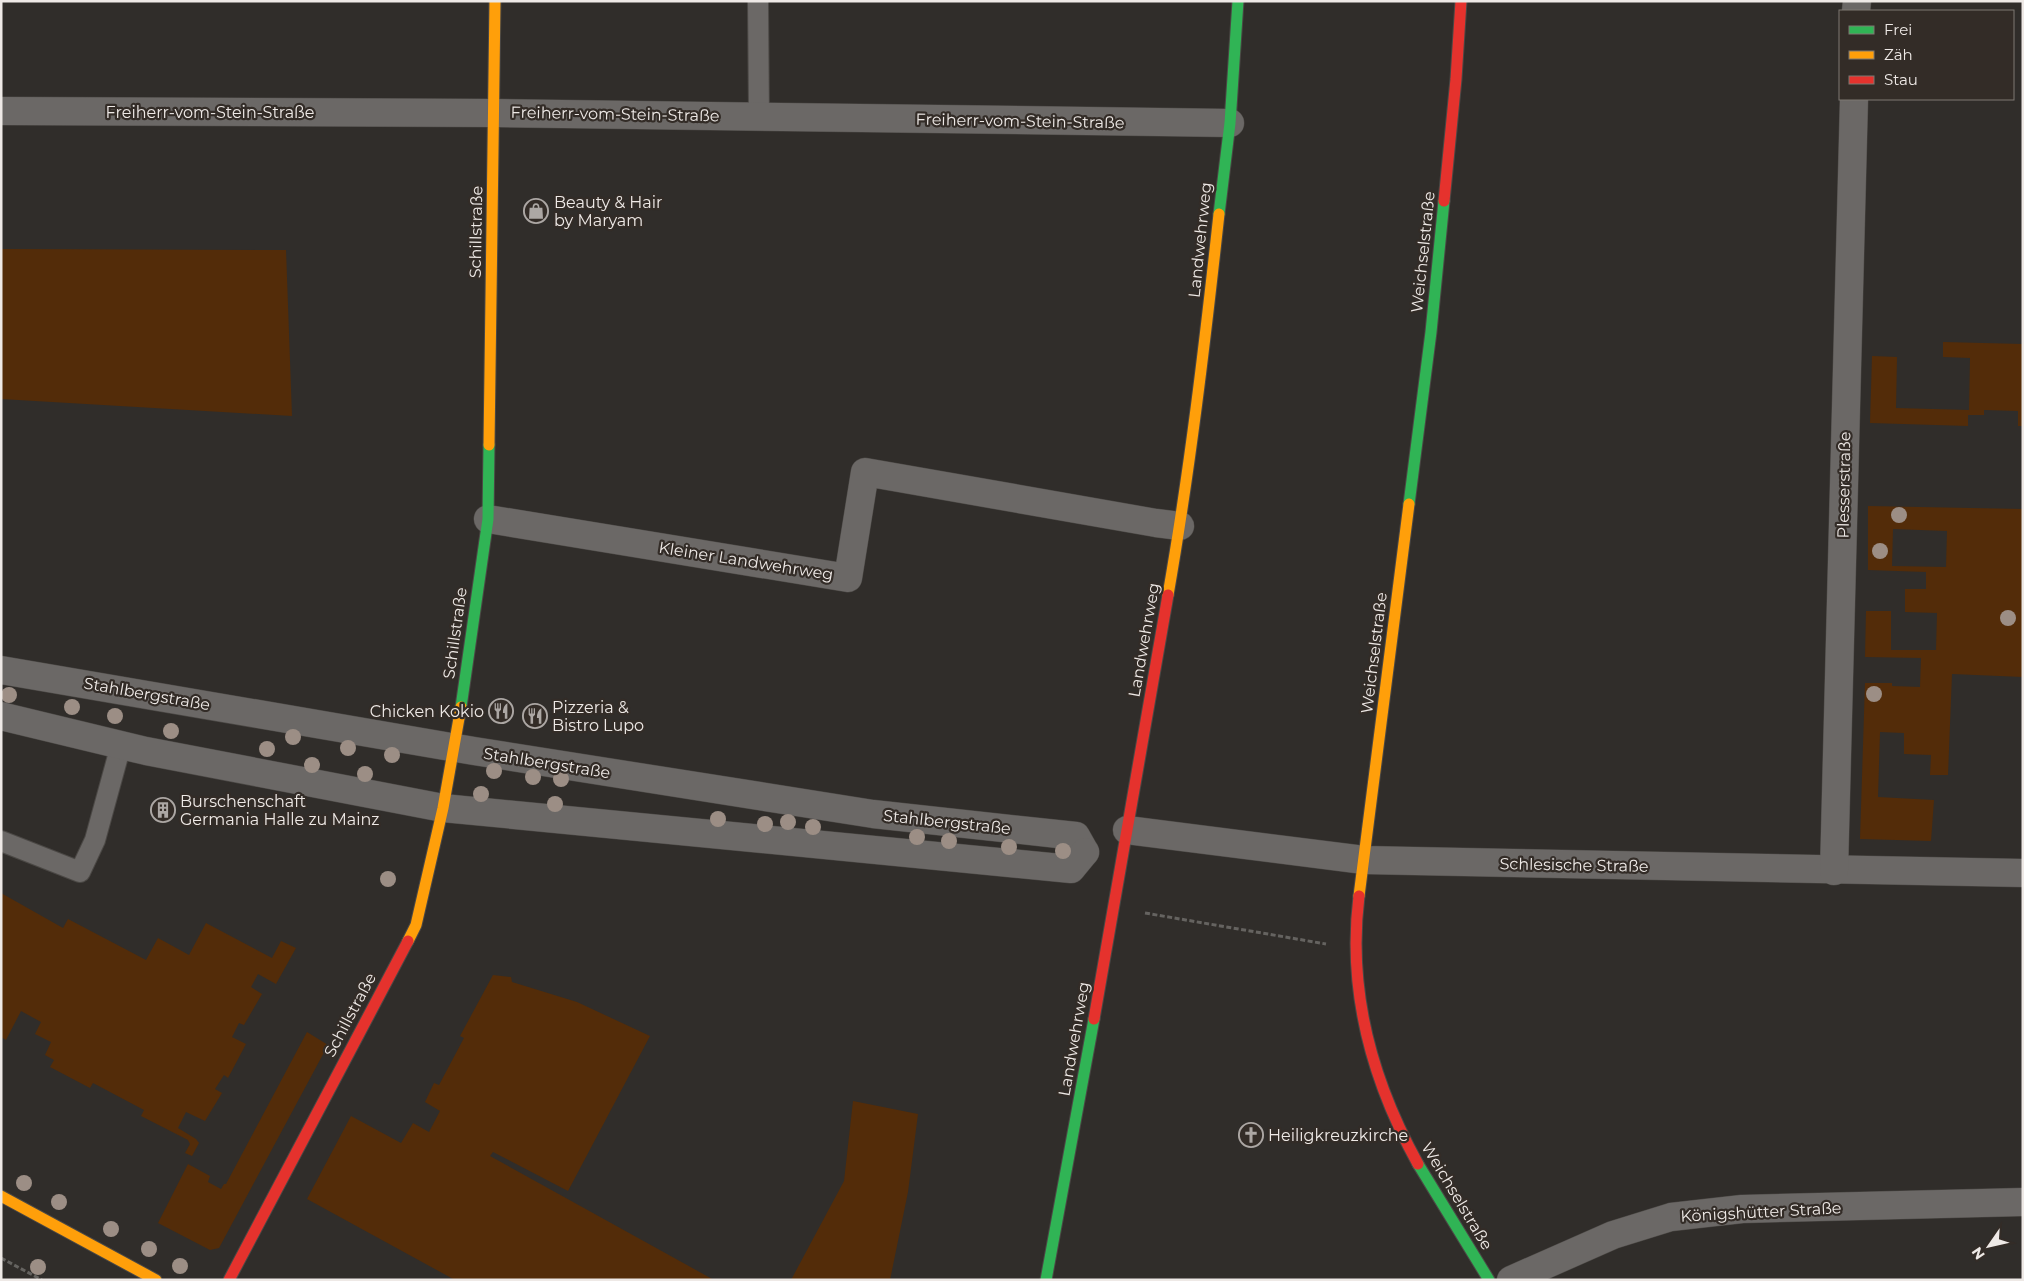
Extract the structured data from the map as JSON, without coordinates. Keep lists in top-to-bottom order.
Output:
{
  "streets": {
    "street": [
      "Freiherr-vom-Stein-Straße",
      "Schillstraße",
      "Landwehrweg",
      "Weichselstraße",
      "Plesserstraße",
      "Kleiner Landwehrweg",
      "Stahlbergstraße",
      "Schlesische Straße",
      "Königshütter Straße"
    ]
  },
  "crossings": [
    ["Freiherr-vom-Stein-Straße", "Schillstraße"],
    ["Freiherr-vom-Stein-Straße", "Landwehrweg"],
    ["Schillstraße", "Kleiner Landwehrweg"],
    ["Schillstraße", "Stahlbergstraße"],
    ["Landwehrweg", "Kleiner Landwehrweg"],
    ["Landwehrweg", "Schlesische Straße"],
    ["Weichselstraße", "Schlesische Straße"],
    ["Plesserstraße", "Schlesische Straße"]
  ],
  "places": {
    "shop": ["Beauty & Hair by Maryam"],
    "restaurant": ["Chicken Kokio", "Pizzeria & Bistro Lupo"],
    "building": ["Burschenschaft Germania Halle zu Mainz"],
    "church": ["Heiligkreuzkirche"]
  },
  "legend": ["Frei", "Zäh", "Stau"],
  "north": "bottom left"
}
